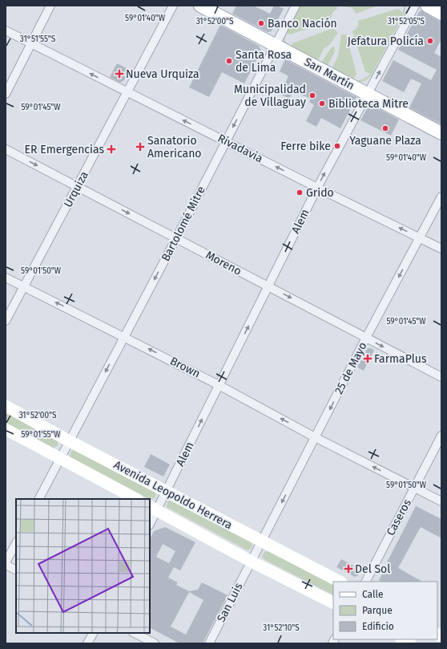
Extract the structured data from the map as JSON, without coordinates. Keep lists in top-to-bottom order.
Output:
{
  "streets": {
    "main road": ["San Martín"],
    "street": [
      "Rivadavia",
      "Urquiza",
      "Alem",
      "Bartolomé Mitre",
      "Moreno",
      "Brown",
      "25 de Mayo",
      "Avenida Leopoldo Herrera",
      "Caseros",
      "San Luis"
    ]
  },
  "crossings": [
    ["San Martín", "Alem"],
    ["San Martín", "Bartolomé Mitre"],
    ["Rivadavia", "Urquiza"],
    ["Rivadavia", "Alem"],
    ["Rivadavia", "Bartolomé Mitre"],
    ["Rivadavia", "25 de Mayo"],
    ["Urquiza", "Moreno"],
    ["Urquiza", "Brown"],
    ["Alem", "Moreno"],
    ["Alem", "Brown"],
    ["Alem", "Avenida Leopoldo Herrera"],
    ["Bartolomé Mitre", "Moreno"],
    ["Bartolomé Mitre", "Brown"],
    ["Bartolomé Mitre", "Avenida Leopoldo Herrera"],
    ["Moreno", "25 de Mayo"],
    ["Brown", "25 de Mayo"],
    ["Brown", "Caseros"],
    ["25 de Mayo", "Avenida Leopoldo Herrera"],
    ["25 de Mayo", "San Luis"],
    ["Avenida Leopoldo Herrera", "San Luis"]
  ],
  "one_way": [
    "Rivadavia",
    "Alem",
    "Bartolomé Mitre",
    "Moreno",
    "Brown",
    "25 de Mayo"
  ],
  "places": {
    "other": [
      "Banco Nación",
      "Jefatura Policía",
      "Santa Rosa de Lima",
      "Municipalidad de Villaguay",
      "Biblioteca Mitre",
      "Yaguane Plaza",
      "Ferre bike",
      "Grido"
    ],
    "health": [
      "Nueva Urquiza",
      "Sanatorio Americano",
      "ER Emergencias",
      "FarmaPlus",
      "Del Sol"
    ]
  },
  "legend": ["Calle", "Parque", "Edificio"],
  "coordinates": [
    "59°01'40\"W",
    "31°52'00\"S",
    "31°52'05\"S",
    "31°51'55\"S",
    "59°01'45\"W",
    "59°01'50\"W",
    "59°01'55\"W",
    "31°52'10\"S"
  ]
}
